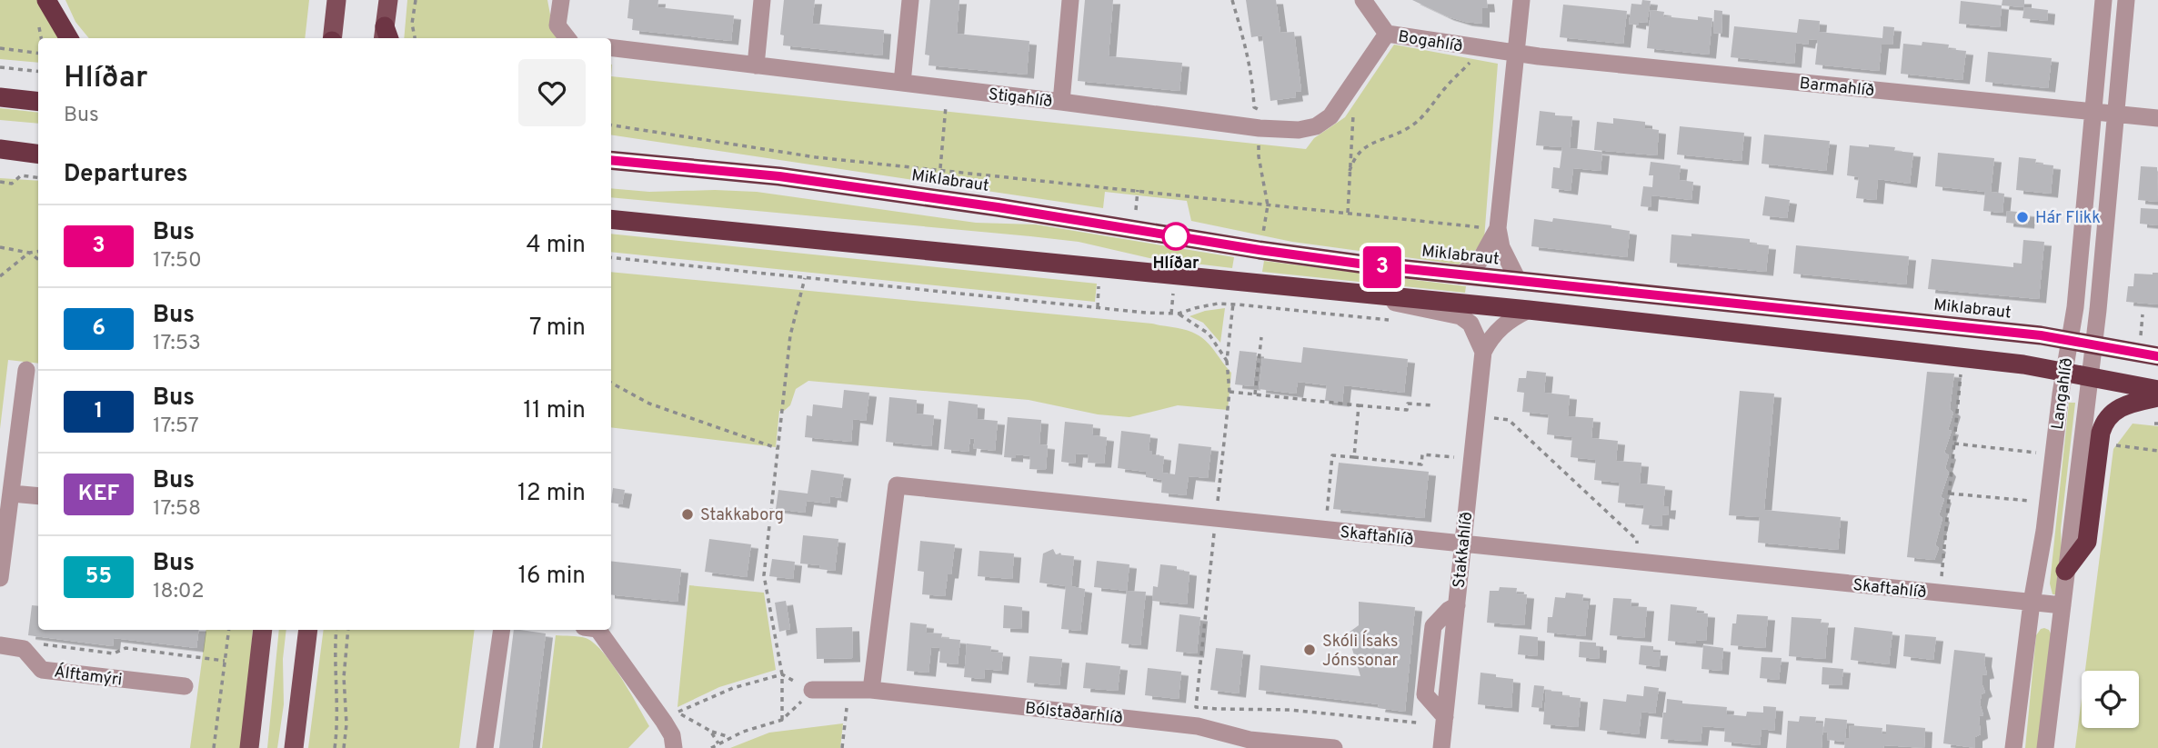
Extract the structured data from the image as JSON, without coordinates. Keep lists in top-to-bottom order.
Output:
{
  "streets": {
    "highway": ["Miklabraut"],
    "street": [
      "Bogahlíð",
      "Barmahlíð",
      "Stigahlíð",
      "Langahlíð",
      "Skaftahlíð",
      "Stakkahlíð",
      "Álftamýri",
      "Bólstaðarhlíð"
    ]
  },
  "crossings": [
    ["Bogahlíð", "Barmahlíð"],
    ["Bogahlíð", "Stigahlíð"],
    ["Barmahlíð", "Langahlíð"],
    ["Miklabraut", "Langahlíð"],
    ["Langahlíð", "Skaftahlíð"],
    ["Skaftahlíð", "Stakkahlíð"],
    ["Skaftahlíð", "Bólstaðarhlíð"]
  ],
  "places": [
    "Hár Flikk",
    "Hlíðar",
    "Stakkaborg",
    "Skóli Ísaks Jónssonar"
  ],
  "lines": ["bus line 3"],
  "page": {
    "on_map": "3",
    "heading": [
      ["Hlíðar", "Bus"],
      "Departures"
    ],
    "list": [
      {
        "mark": "3",
        "name": "Bus",
        "note": "17:50",
        "value": "4 min"
      },
      {
        "mark": "6",
        "name": "Bus",
        "note": "17:53",
        "value": "7 min"
      },
      {
        "mark": "1",
        "name": "Bus",
        "note": "17:57",
        "value": "11 min"
      },
      {
        "mark": "KEF",
        "name": "Bus",
        "note": "17:58",
        "value": "12 min"
      },
      {
        "mark": "55",
        "name": "Bus",
        "note": "18:02",
        "value": "16 min"
      }
    ]
  }
}
